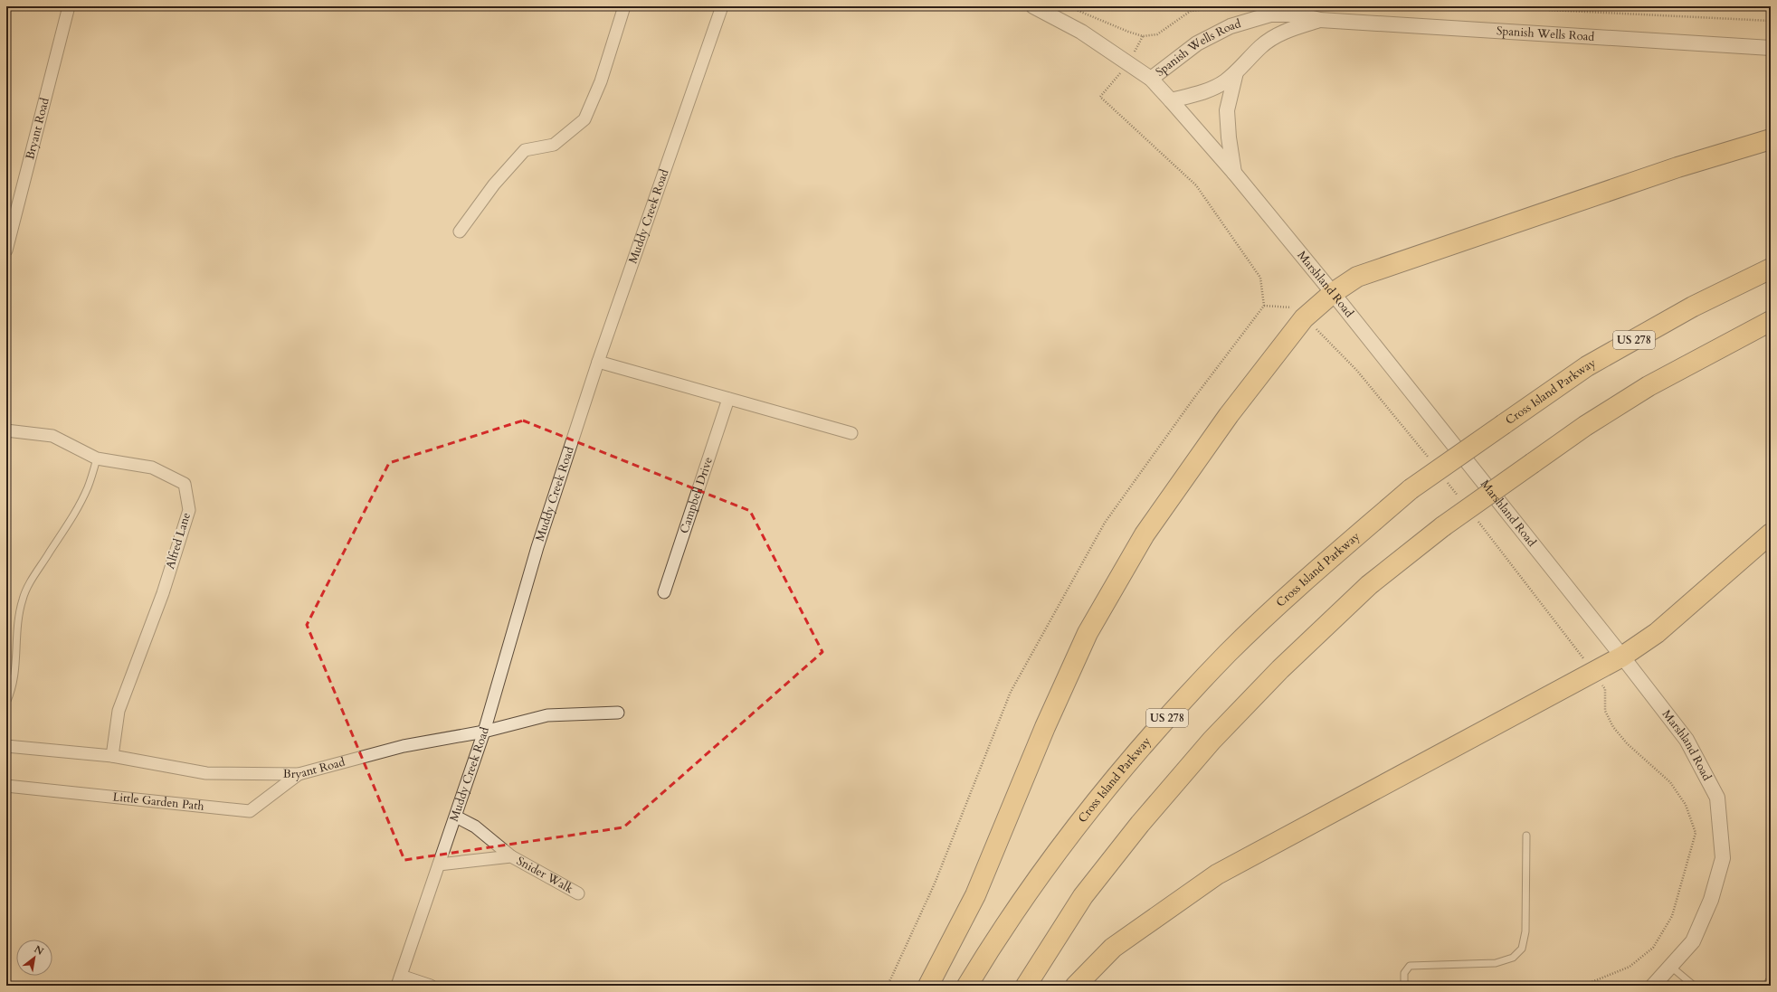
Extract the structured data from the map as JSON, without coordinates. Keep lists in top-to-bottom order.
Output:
{
  "streets": {
    "highway": ["US 278", "Cross Island Parkway"],
    "street": [
      "Spanish Wells Road",
      "Bryant Road",
      "Muddy Creek Road",
      "Marshland Road",
      "Campbell Drive",
      "Alfred Lane",
      "Little Garden Path",
      "Snider Walk"
    ]
  },
  "crossings": [
    ["Spanish Wells Road", "Marshland Road"],
    ["Bryant Road", "Muddy Creek Road"],
    ["Bryant Road", "Alfred Lane"],
    ["Bryant Road", "Little Garden Path"],
    ["Muddy Creek Road", "Snider Walk"]
  ],
  "north": "top right"
}
